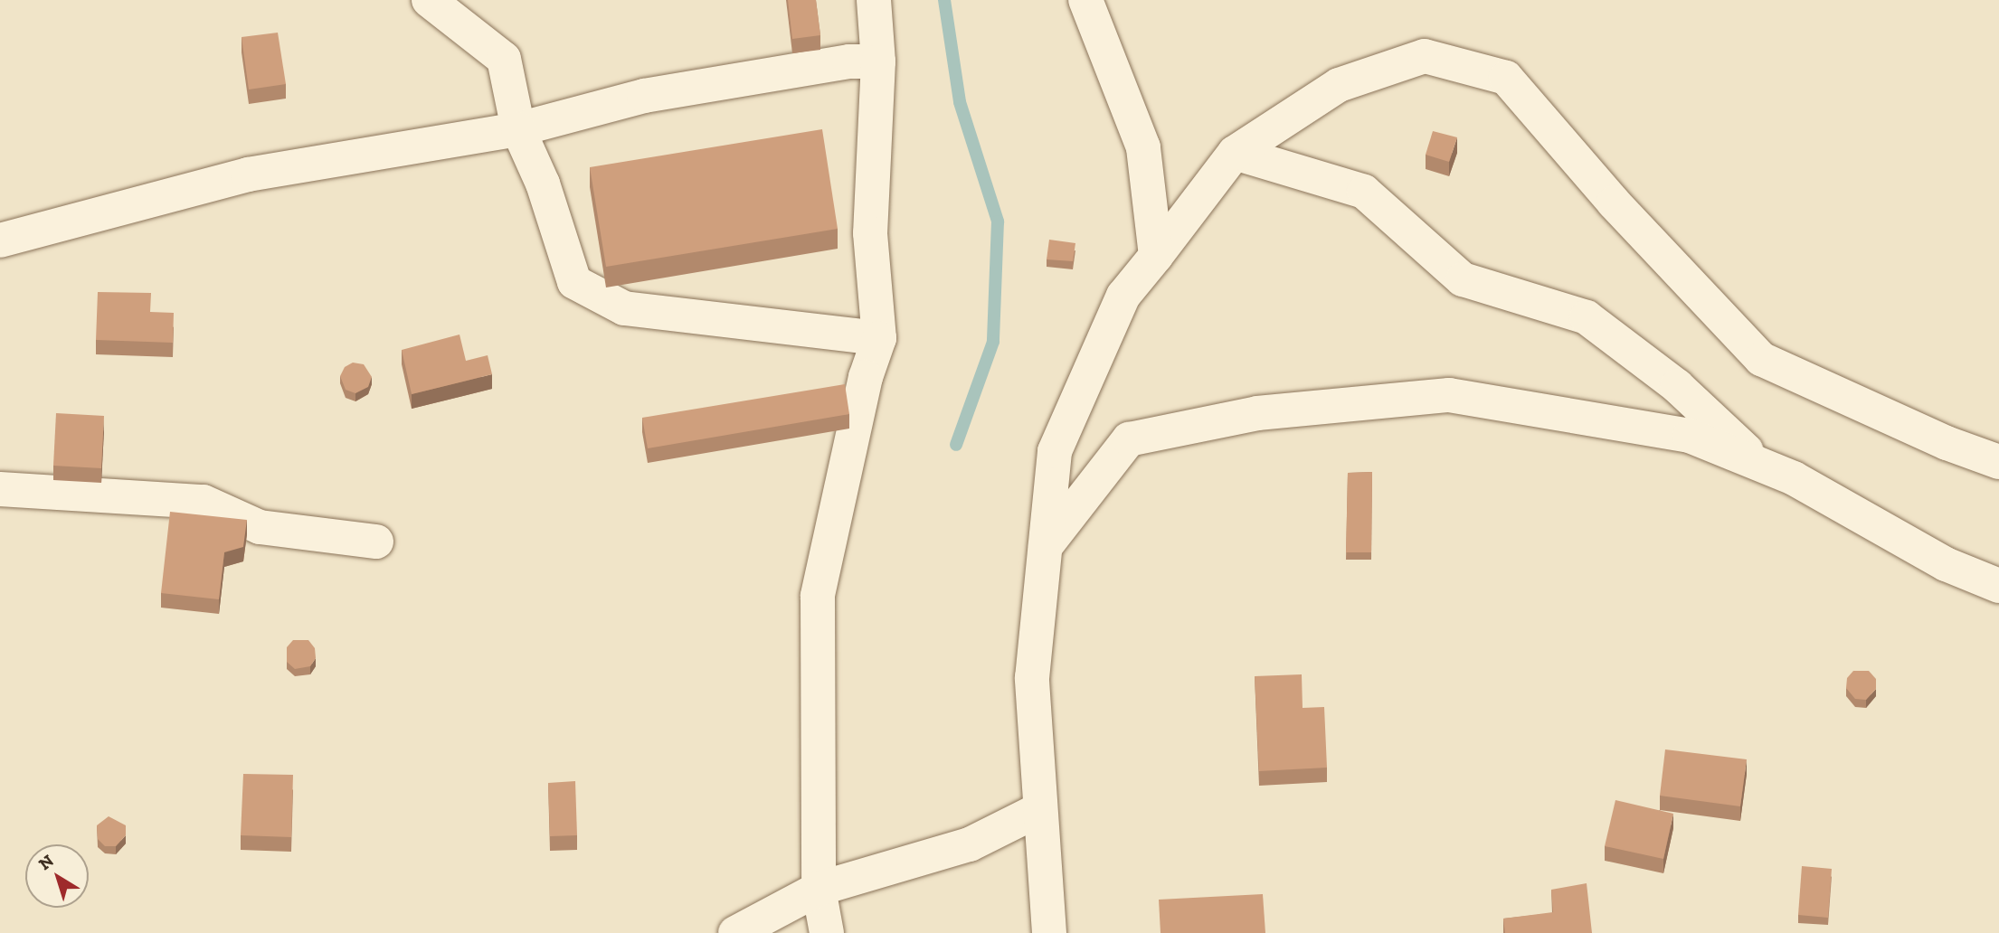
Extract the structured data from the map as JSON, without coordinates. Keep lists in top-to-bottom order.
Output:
{
  "north": "top left"
}
